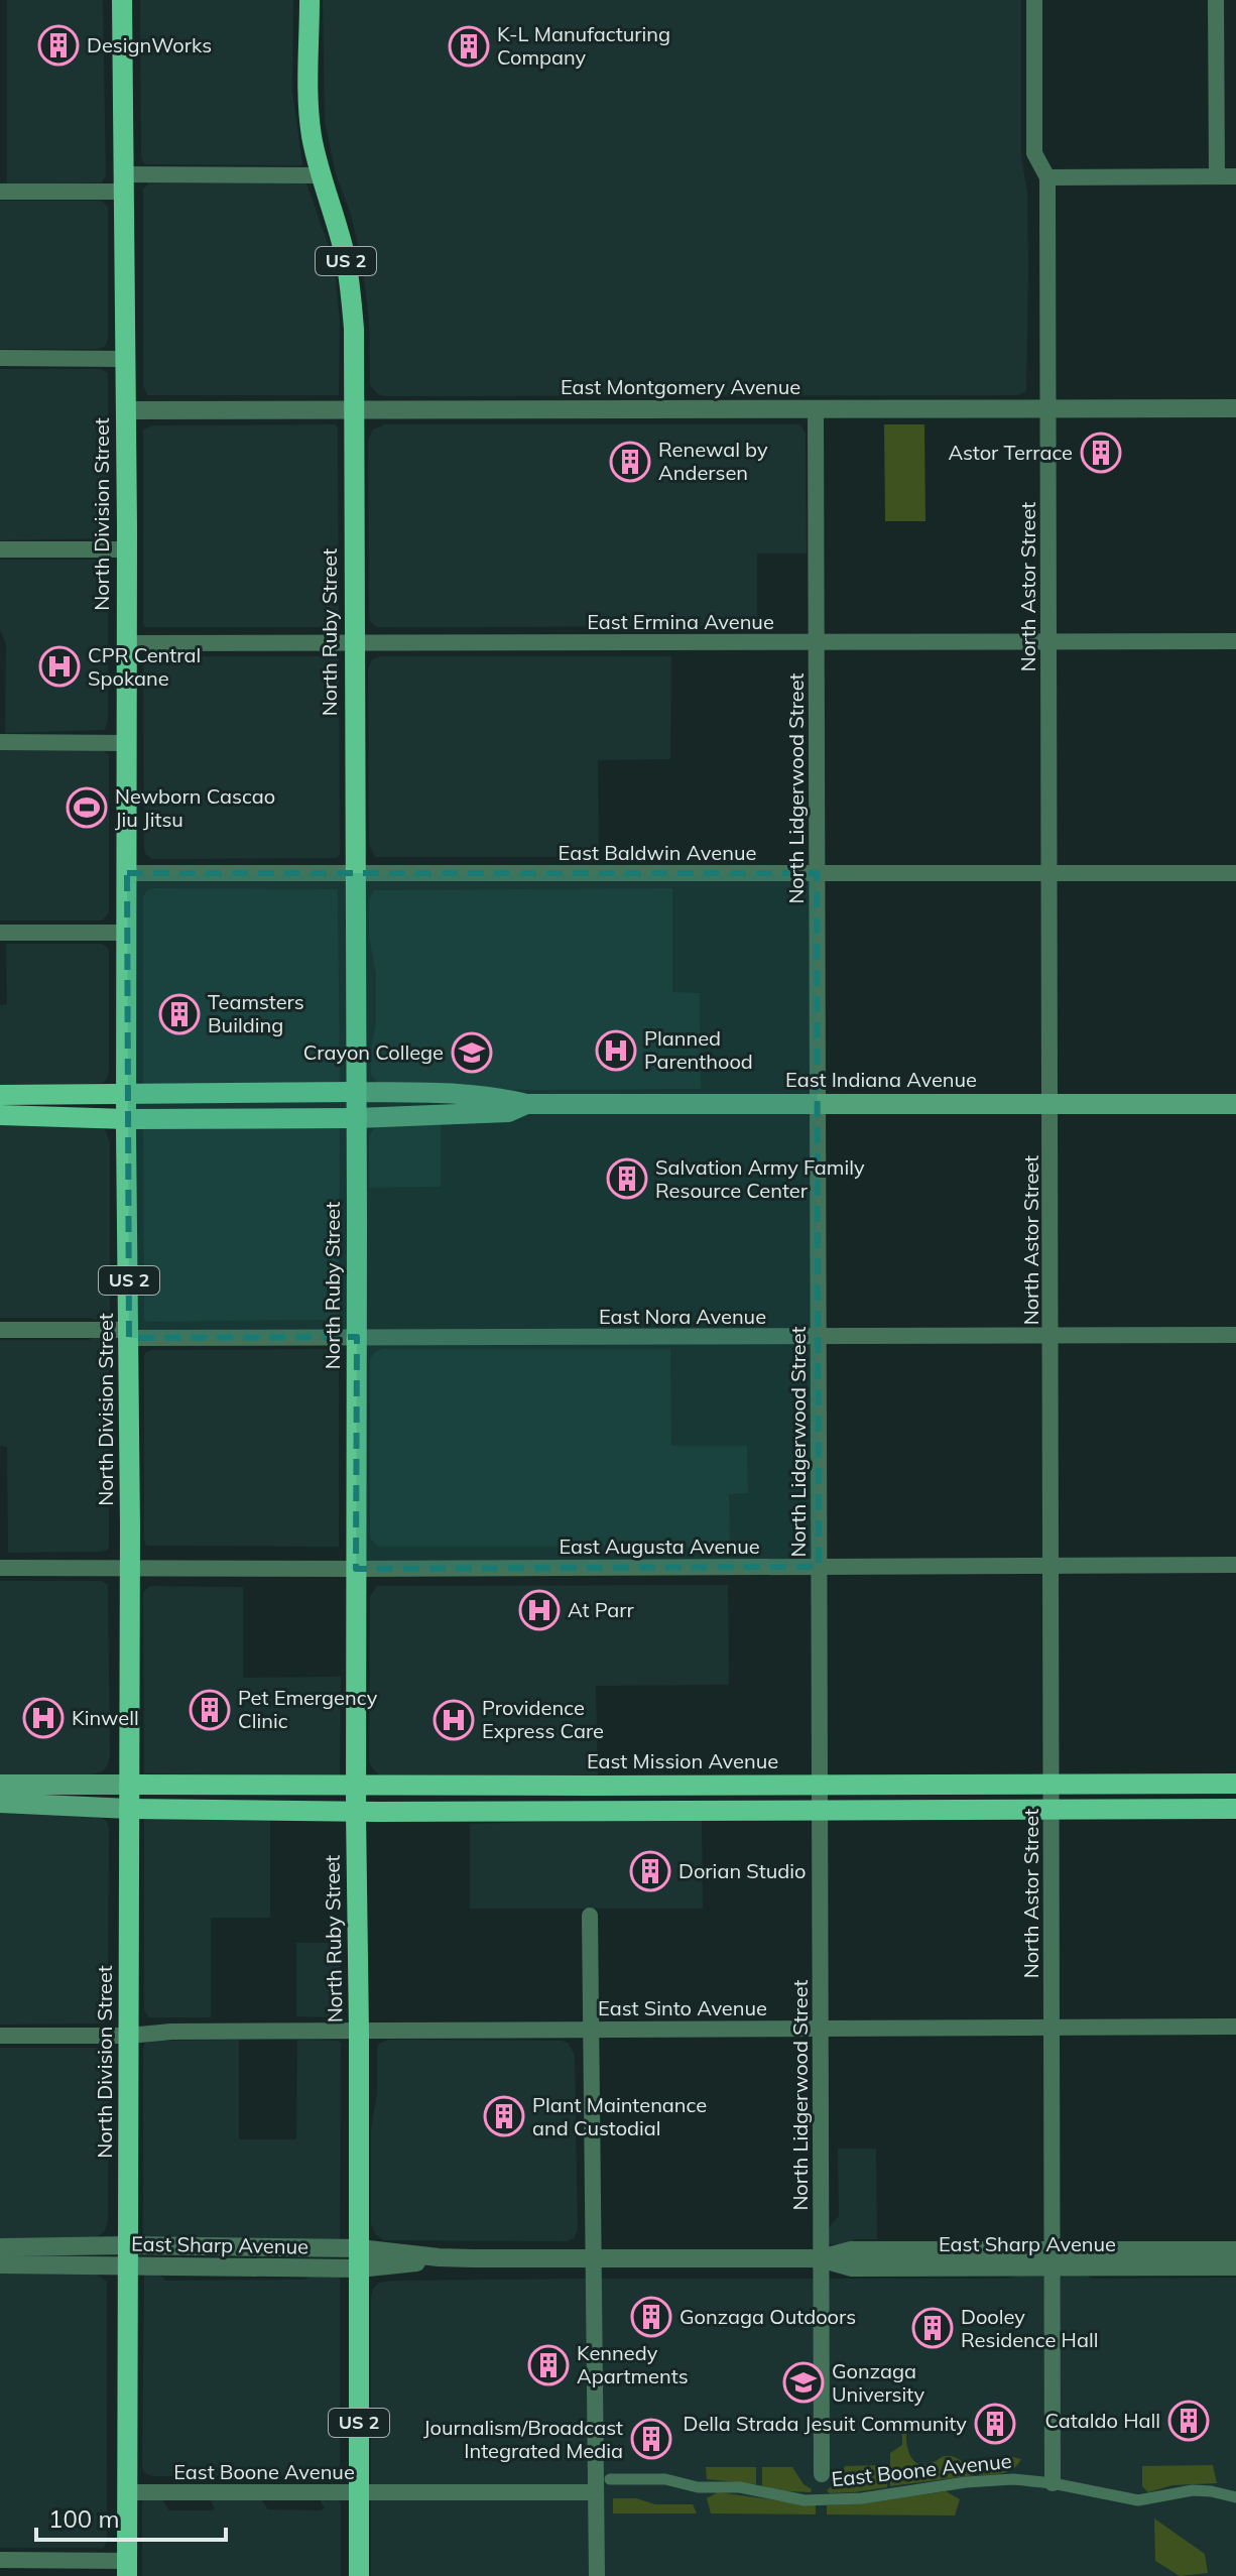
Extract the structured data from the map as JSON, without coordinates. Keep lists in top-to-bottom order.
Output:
{
  "streets": {
    "main road": [
      "US 2",
      "North Division Street",
      "North Ruby Street",
      "East Indiana Avenue",
      "East Mission Avenue"
    ],
    "street": [
      "East Montgomery Avenue",
      "North Astor Street",
      "East Ermina Avenue",
      "North Lidgerwood Street",
      "East Baldwin Avenue",
      "East Nora Avenue",
      "East Augusta Avenue",
      "East Sinto Avenue",
      "East Sharp Avenue",
      "East Boone Avenue"
    ]
  },
  "crossings": [
    ["East Montgomery Avenue", "North Division Street"],
    ["East Montgomery Avenue", "North Astor Street"],
    ["East Montgomery Avenue", "North Ruby Street"],
    ["East Montgomery Avenue", "North Lidgerwood Street"],
    ["North Division Street", "East Ermina Avenue"],
    ["North Division Street", "East Baldwin Avenue"],
    ["North Division Street", "East Indiana Avenue"],
    ["North Division Street", "East Nora Avenue"],
    ["North Division Street", "East Augusta Avenue"],
    ["North Division Street", "East Mission Avenue"],
    ["North Division Street", "East Sinto Avenue"],
    ["North Division Street", "East Sharp Avenue"],
    ["North Division Street", "East Boone Avenue"],
    ["North Astor Street", "East Ermina Avenue"],
    ["North Astor Street", "East Baldwin Avenue"],
    ["North Astor Street", "East Indiana Avenue"],
    ["North Astor Street", "East Nora Avenue"],
    ["North Astor Street", "East Augusta Avenue"],
    ["North Astor Street", "East Mission Avenue"],
    ["North Astor Street", "East Sinto Avenue"],
    ["North Astor Street", "East Sharp Avenue"],
    ["North Astor Street", "East Boone Avenue"],
    ["East Ermina Avenue", "North Ruby Street"],
    ["East Ermina Avenue", "North Lidgerwood Street"],
    ["North Ruby Street", "East Baldwin Avenue"],
    ["North Ruby Street", "East Indiana Avenue"],
    ["North Ruby Street", "East Nora Avenue"],
    ["North Ruby Street", "East Augusta Avenue"],
    ["North Ruby Street", "East Mission Avenue"],
    ["North Ruby Street", "East Sinto Avenue"],
    ["North Ruby Street", "East Sharp Avenue"],
    ["North Ruby Street", "East Boone Avenue"],
    ["North Lidgerwood Street", "East Baldwin Avenue"],
    ["North Lidgerwood Street", "East Indiana Avenue"],
    ["North Lidgerwood Street", "East Nora Avenue"],
    ["North Lidgerwood Street", "East Augusta Avenue"],
    ["North Lidgerwood Street", "East Mission Avenue"],
    ["North Lidgerwood Street", "East Sinto Avenue"],
    ["North Lidgerwood Street", "East Sharp Avenue"]
  ],
  "places": {
    "building": [
      "DesignWorks",
      "K-L Manufacturing Company",
      "Astor Terrace",
      "Renewal by Andersen",
      "Teamsters Building",
      "Salvation Army Family Resource Center",
      "Pet Emergency Clinic",
      "Dorian Studio",
      "Plant Maintenance and Custodial",
      "Gonzaga Outdoors",
      "Dooley Residence Hall",
      "Kennedy Apartments",
      "Cataldo Hall",
      "Della Strada Jesuit Community",
      "Journalism/Broadcast Integrated Media"
    ],
    "hospital": [
      "CPR Central Spokane",
      "Planned Parenthood",
      "At Parr",
      "Kinwell",
      "Providence Express Care"
    ],
    "sports": ["Newborn Cascao Jiu Jitsu"],
    "school or university": ["Crayon College", "Gonzaga University"]
  },
  "scale_bar": "100 m"
}
